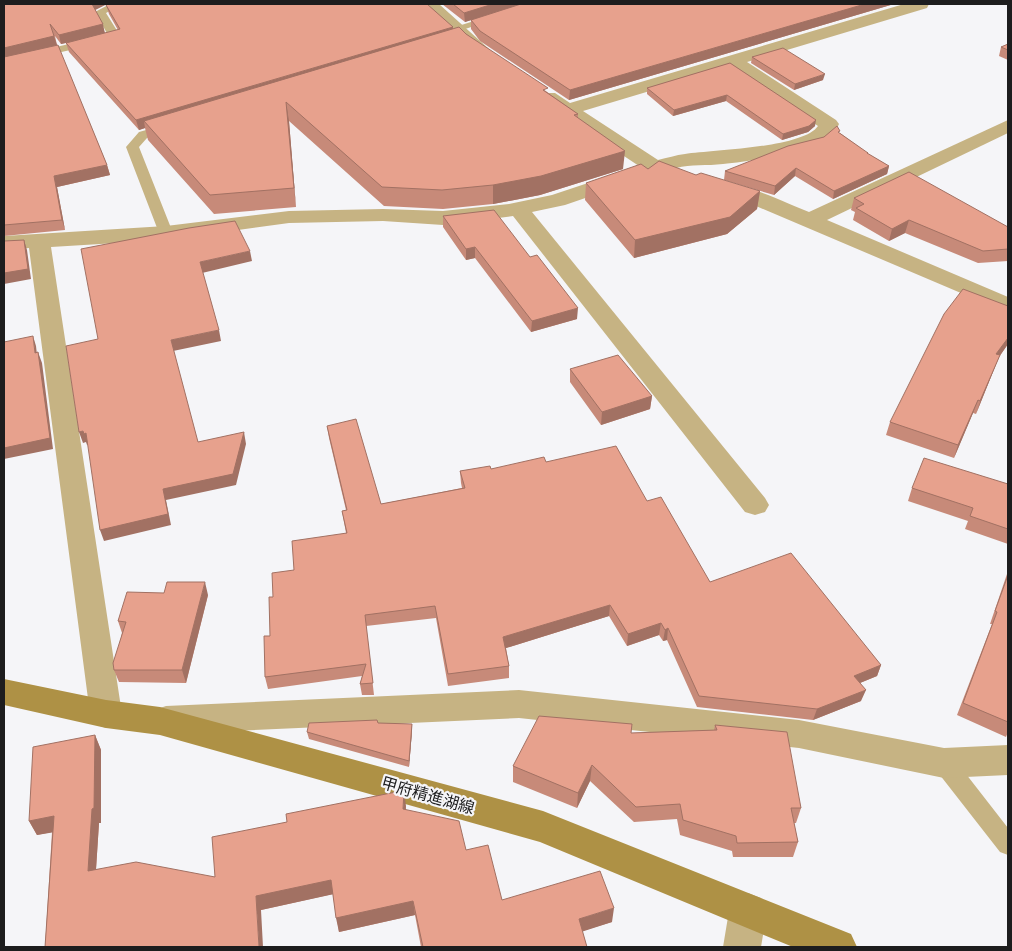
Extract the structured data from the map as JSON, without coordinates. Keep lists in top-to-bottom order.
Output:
{
  "streets": {
    "main road": ["甲府精進湖線"]
  }
}
